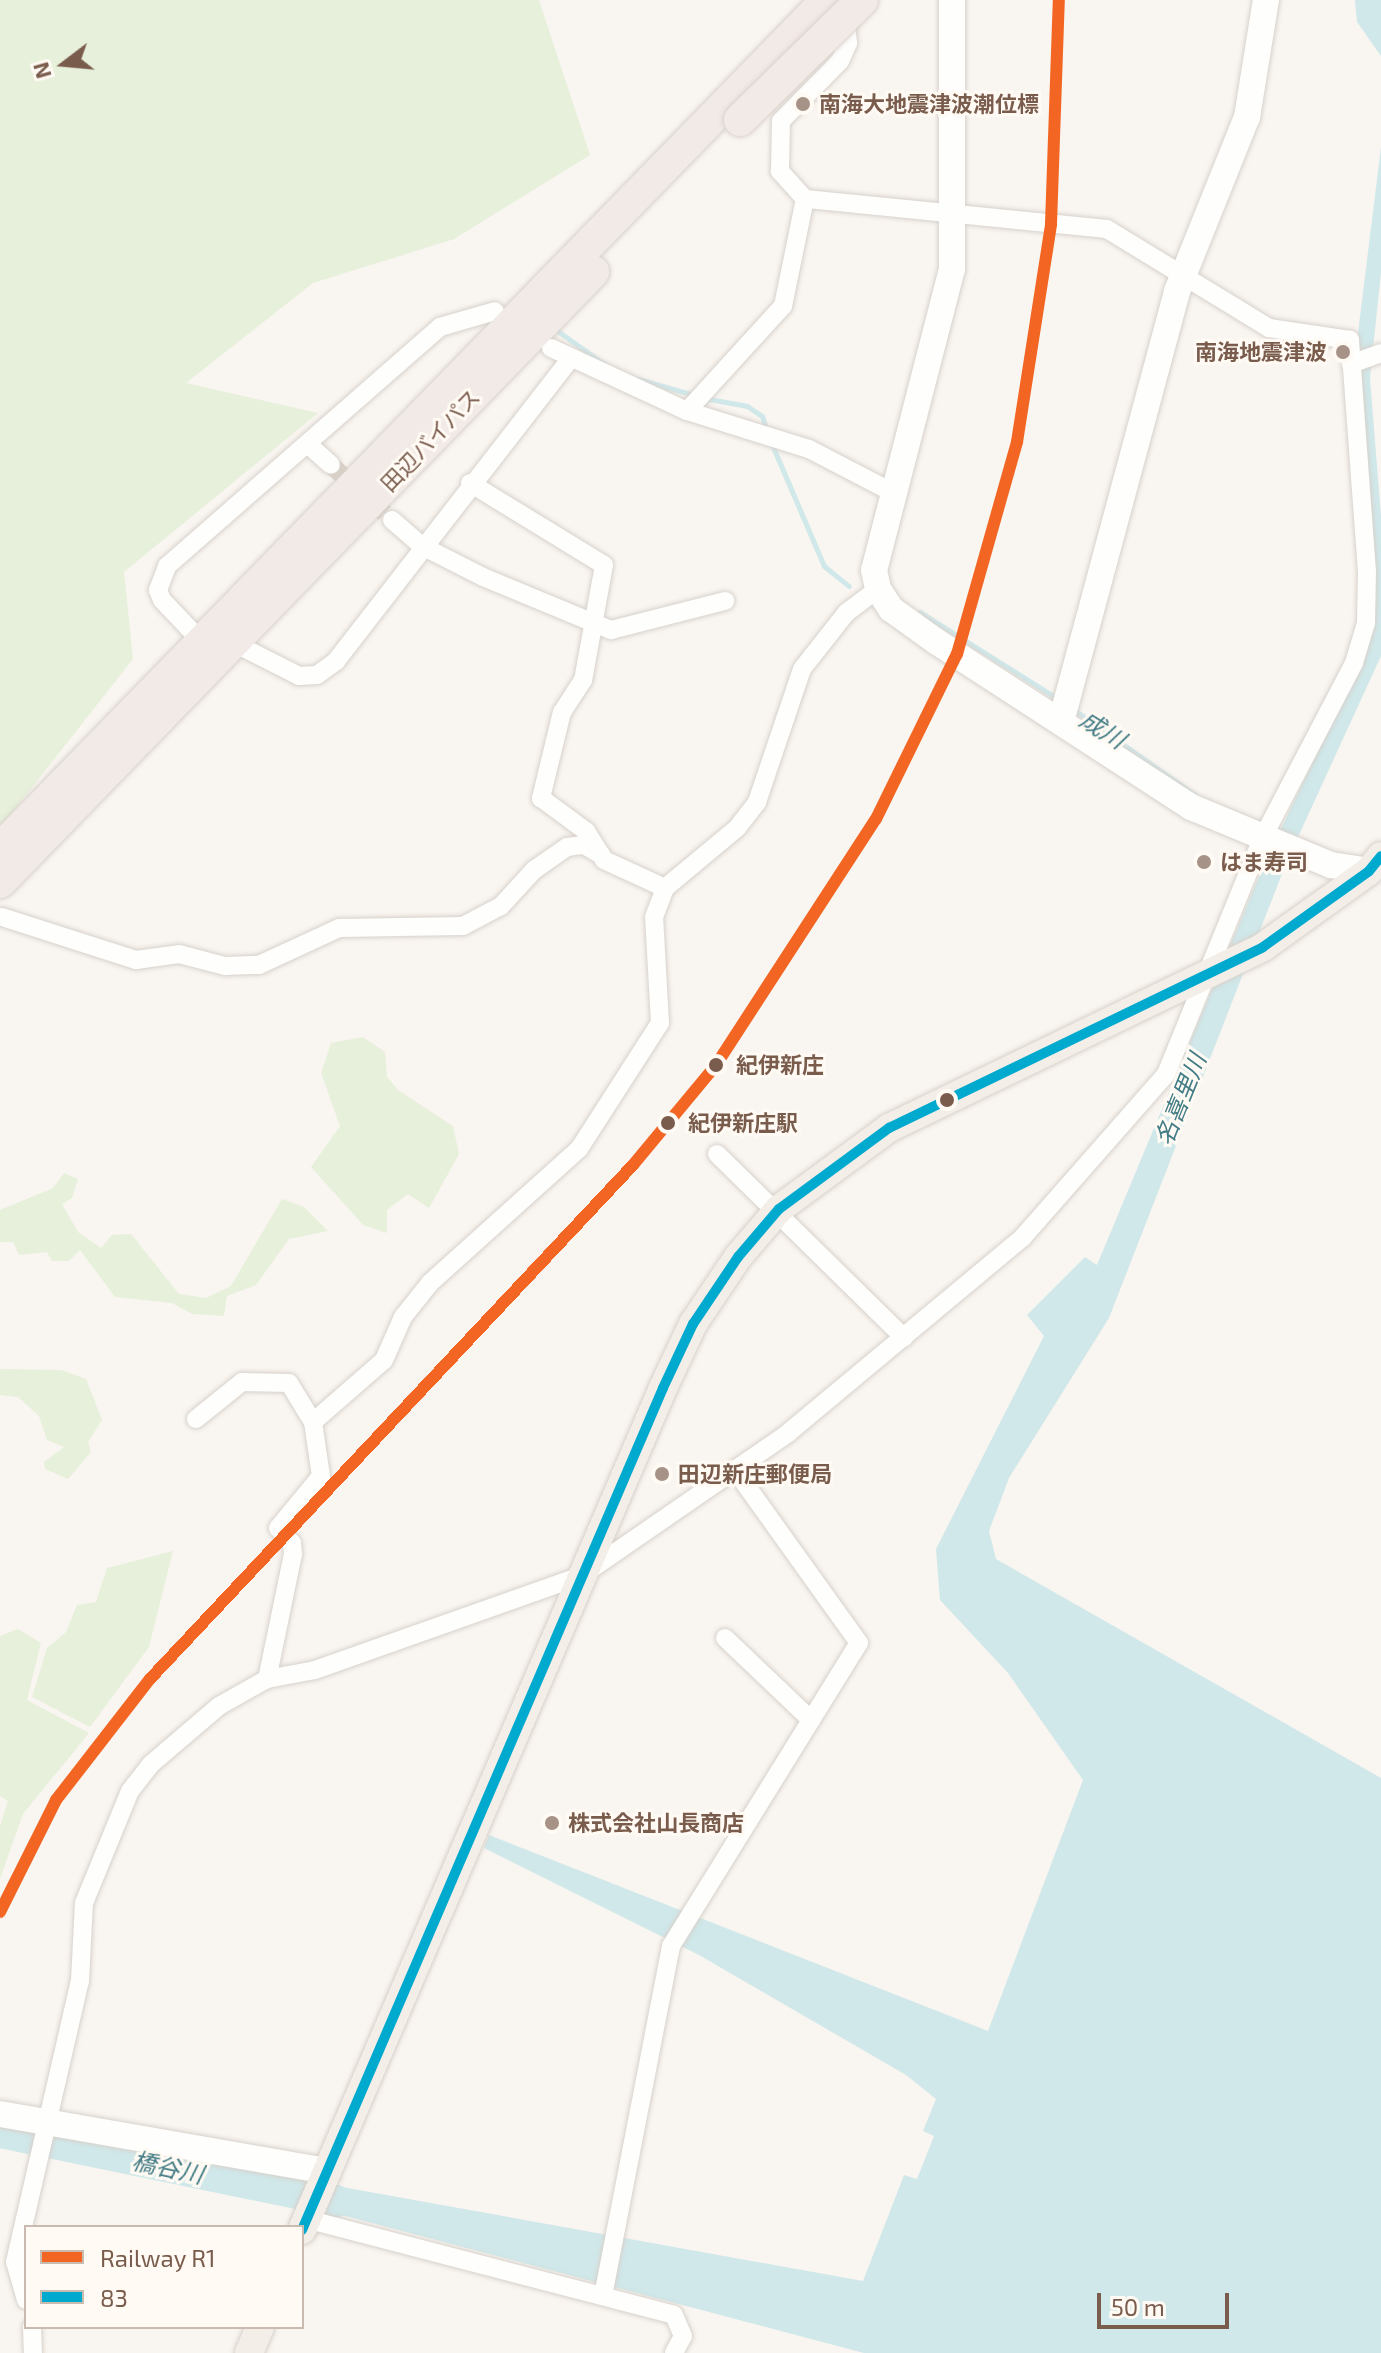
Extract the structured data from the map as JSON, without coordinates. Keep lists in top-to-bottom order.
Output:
{
  "streets": {
    "highway": ["田辺バイパス"]
  },
  "water": ["成川", "名喜里川", "橋谷川"],
  "places": [
    "南海大地震津波潮位標",
    "南海地震津波",
    "はま寿司",
    "紀伊新庄",
    "紀伊新庄駅",
    "田辺新庄郵便局",
    "株式会社山長商店"
  ],
  "lines": ["rail line R1", "transit line 83"],
  "legend": ["Railway R1", "83"],
  "scale_bar": "50 m",
  "north": "left"
}
